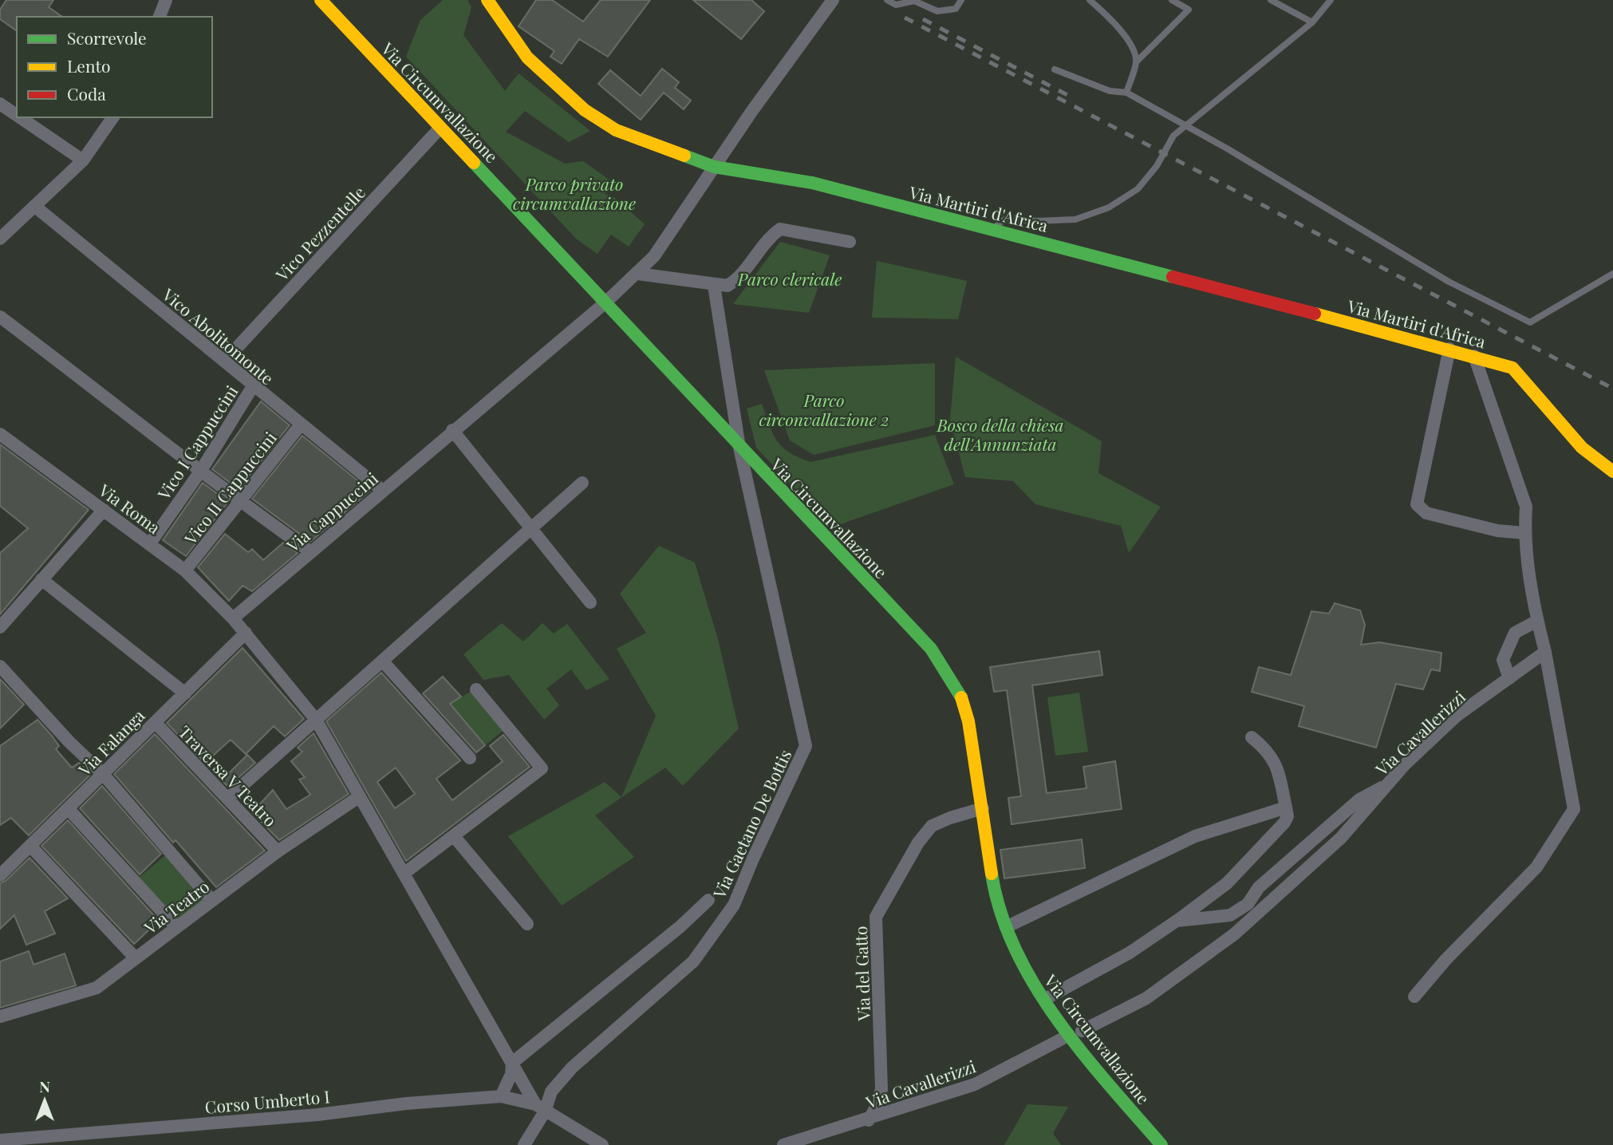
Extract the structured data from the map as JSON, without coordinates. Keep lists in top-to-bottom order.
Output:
{
  "streets": {
    "main road": ["Via Circumvallazione", "Via Martiri d'Africa"],
    "street": [
      "Vico Pezzentelle",
      "Vico Abolitomonte",
      "Vico I Cappuccini",
      "Vico II Cappuccini",
      "Via Roma",
      "Via Cappuccini",
      "Via Cavallerizzi",
      "Via Falanga",
      "Traversa V Teatro",
      "Via Gaetano De Bottis",
      "Via Teatro",
      "Via del Gatto",
      "Corso Umberto I"
    ]
  },
  "crossings": [
    ["Via Circumvallazione", "Vico Pezzentelle"],
    ["Via Circumvallazione", "Via Cappuccini"],
    ["Via Circumvallazione", "Via Gaetano De Bottis"],
    ["Via Circumvallazione", "Via del Gatto"],
    ["Via Martiri d'Africa", "Via Cappuccini"],
    ["Vico Pezzentelle", "Vico Abolitomonte"],
    ["Vico Abolitomonte", "Vico I Cappuccini"],
    ["Vico Abolitomonte", "Vico II Cappuccini"],
    ["Vico Abolitomonte", "Via Cappuccini"],
    ["Vico I Cappuccini", "Via Roma"],
    ["Vico II Cappuccini", "Via Roma"],
    ["Via Roma", "Via Cappuccini"],
    ["Via Roma", "Via Falanga"],
    ["Via Roma", "Via Gaetano De Bottis"],
    ["Via Roma", "Via Teatro"],
    ["Via Roma", "Corso Umberto I"],
    ["Via Cavallerizzi", "Via del Gatto"],
    ["Via Falanga", "Traversa V Teatro"],
    ["Traversa V Teatro", "Via Teatro"],
    ["Via Gaetano De Bottis", "Corso Umberto I"]
  ],
  "parks": [
    "Parco privato circumvallazione",
    "Parco clericale",
    "Parco circonvallazione 2",
    "Bosco della chiesa dell'Annunziata"
  ],
  "legend": ["Scorrevole", "Lento", "Coda"],
  "north": "top"
}
